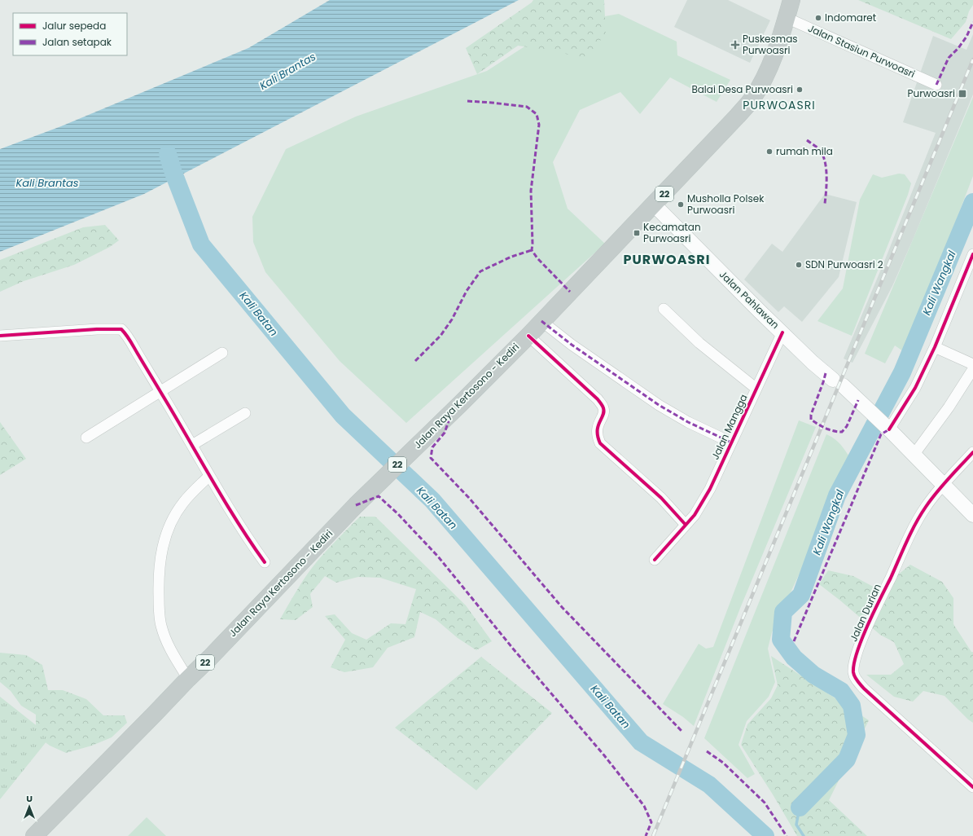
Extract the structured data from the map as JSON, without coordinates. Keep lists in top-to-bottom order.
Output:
{
  "streets": {
    "highway": ["22", "Jalan Raya Kertosono - Kediri"],
    "main road": ["Jalan Pahlawan"],
    "street": ["Jalan Stasiun Purwoasri", "Jalan Mangga", "Jalan Durian"]
  },
  "crossings": [
    ["Jalan Stasiun Purwoasri", "Jalan Raya Kertosono - Kediri"],
    ["Jalan Pahlawan", "Jalan Raya Kertosono - Kediri"],
    ["Jalan Pahlawan", "Jalan Mangga"],
    ["Jalan Pahlawan", "Jalan Durian"]
  ],
  "districts": ["PURWOASRI", "PURWOASRI"],
  "water": ["Kali Brantas", "Kali Wangkal", "Kali Batan"],
  "places": {
    "other": [
      "Indomaret",
      "Balai Desa Purwoasri",
      "rumah mila",
      "Musholla Polsek Purwoasri",
      "SDN Purwoasri 2"
    ],
    "health": ["Puskesmas Purwoasri"],
    "transit": ["Purwoasri", "Kecamatan Purwoasri"]
  },
  "legend": ["Jalur sepeda", "Jalan setapak"],
  "north": "top"
}
